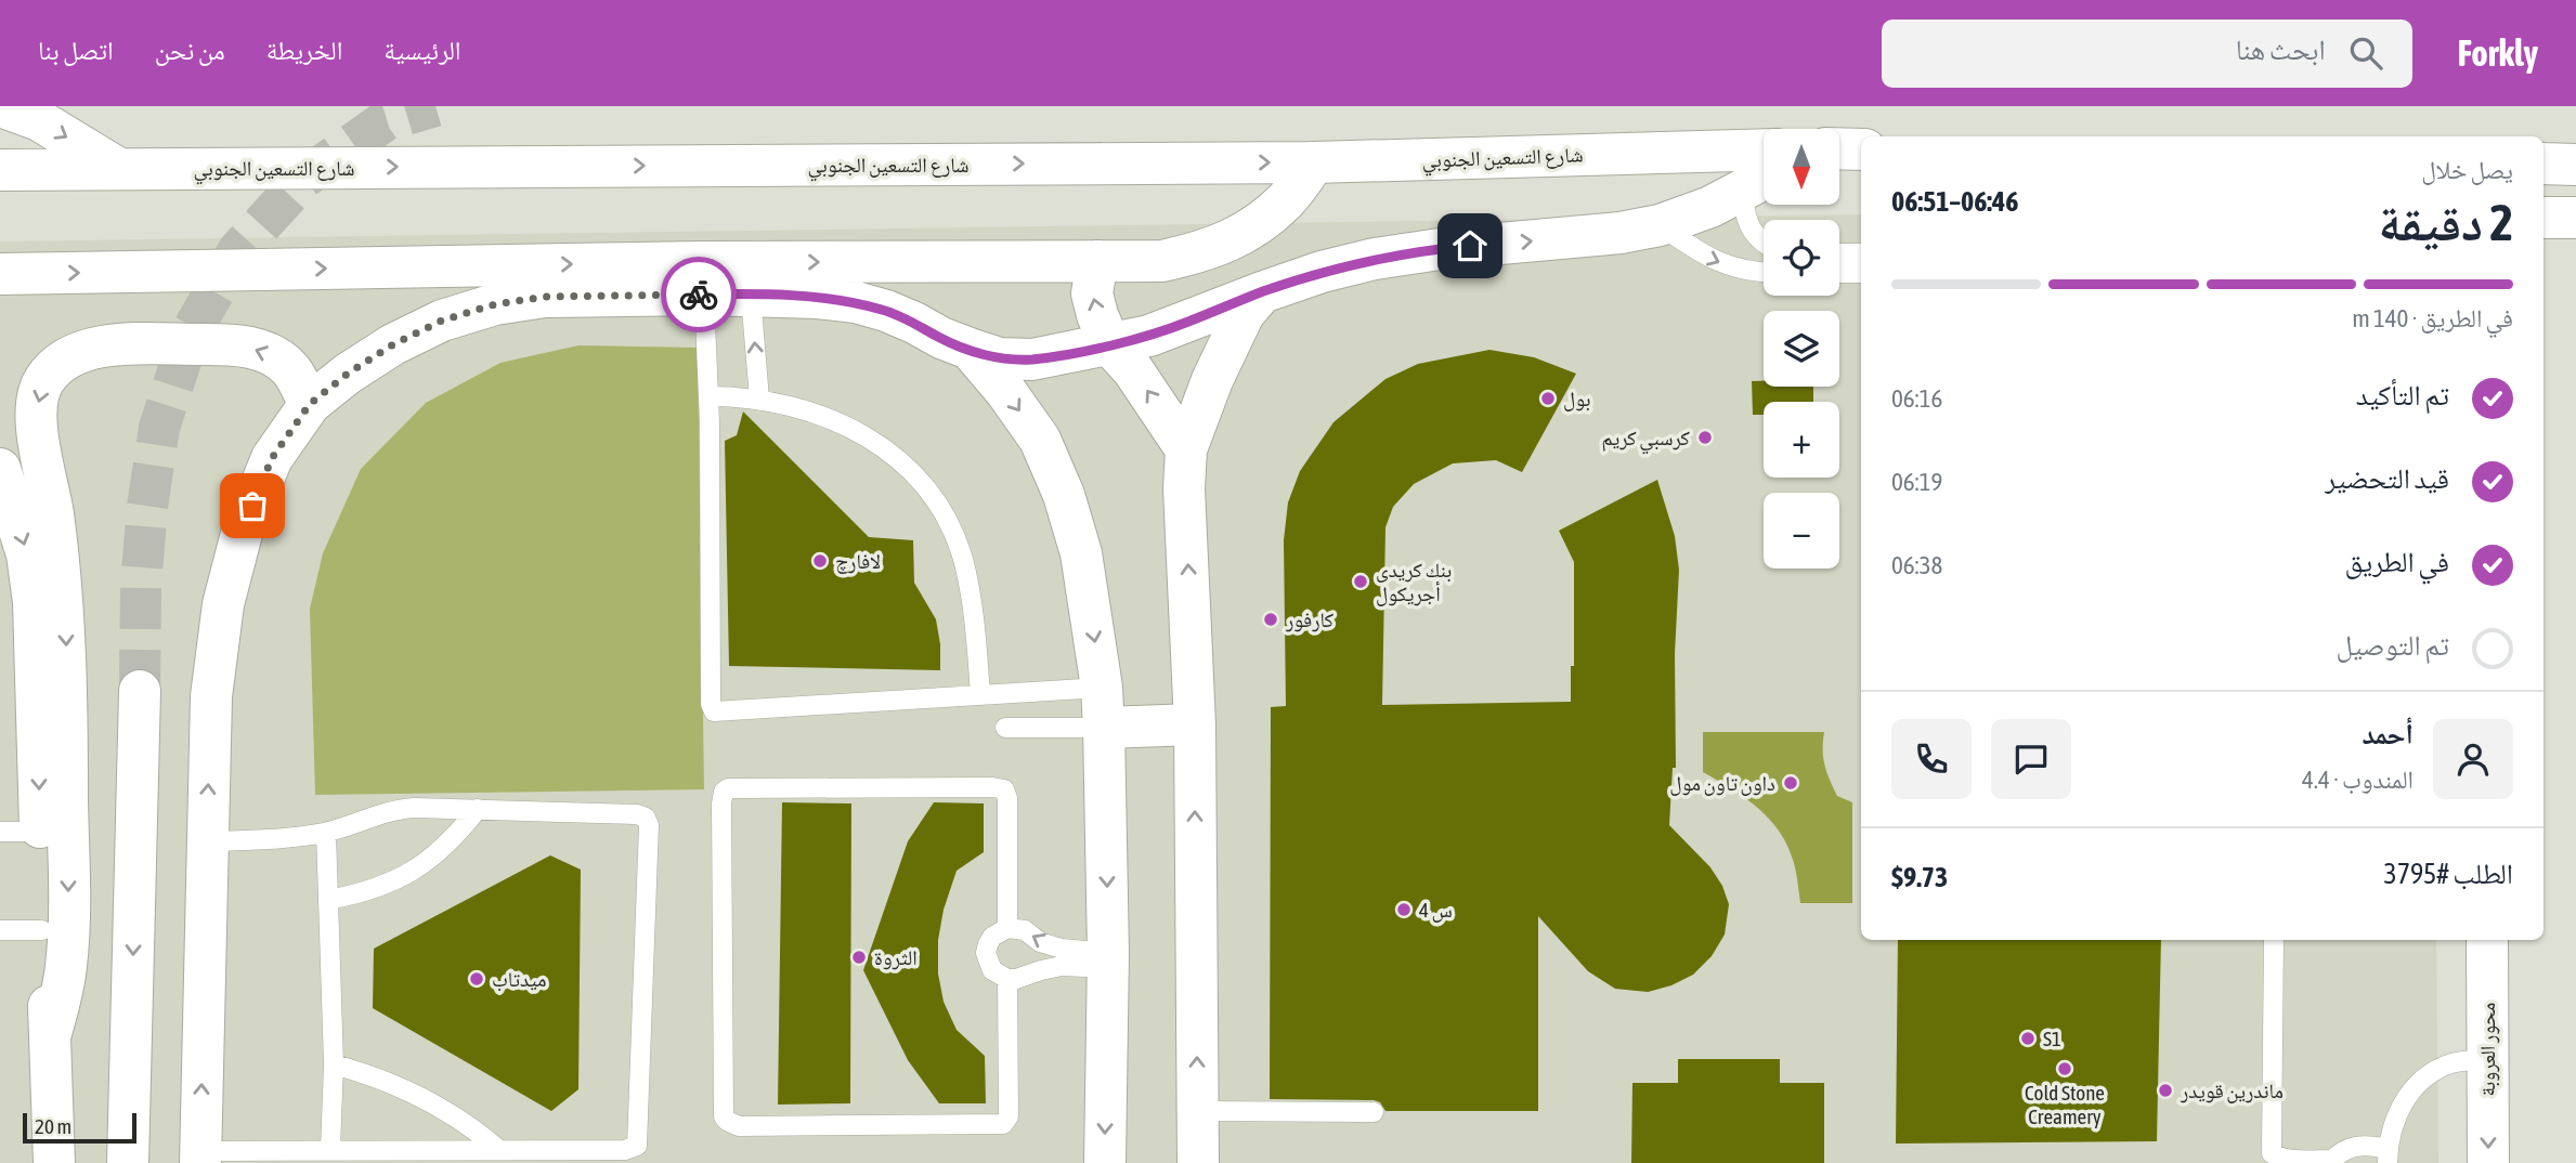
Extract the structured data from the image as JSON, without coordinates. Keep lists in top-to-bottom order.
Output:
{
  "streets": {
    "main road": ["شارع التسعين الجنوبي", "محور العروبة"]
  },
  "one_way": ["محور العروبة"],
  "places": [
    "بول",
    "كرسبي كريم",
    "لافارﭺ",
    "بنك كريدى أجريكول",
    "كارفور",
    "داون تاون مول",
    "س 4",
    "الثروة",
    "ميدتاب",
    "S1",
    "Cold Stone Creamery",
    "ماندرين قويدر"
  ],
  "scale_bar": "20 m",
  "north": "bottom",
  "page": {
    "header": "Forkly",
    "search": "ابحث هنا",
    "nav": [
      "الرئيسية",
      "الخريطة",
      "من نحن",
      "اتصل بنا"
    ],
    "map_buttons": ["+", "−"],
    "heading": ["2 دقيقة", "يصل خلال", "06:46–06:51"],
    "panel": [
      "أحمد",
      "المندوب · 4.4",
      "الطلب #3795",
      "$9.73"
    ],
    "bar": "في الطريق · 140 m",
    "list": [
      ["تم التأكيد", "06:16"],
      ["قيد التحضير", "06:19"],
      ["في الطريق", "06:38"],
      "تم التوصيل"
    ],
    "scale": "20 m"
  }
}
